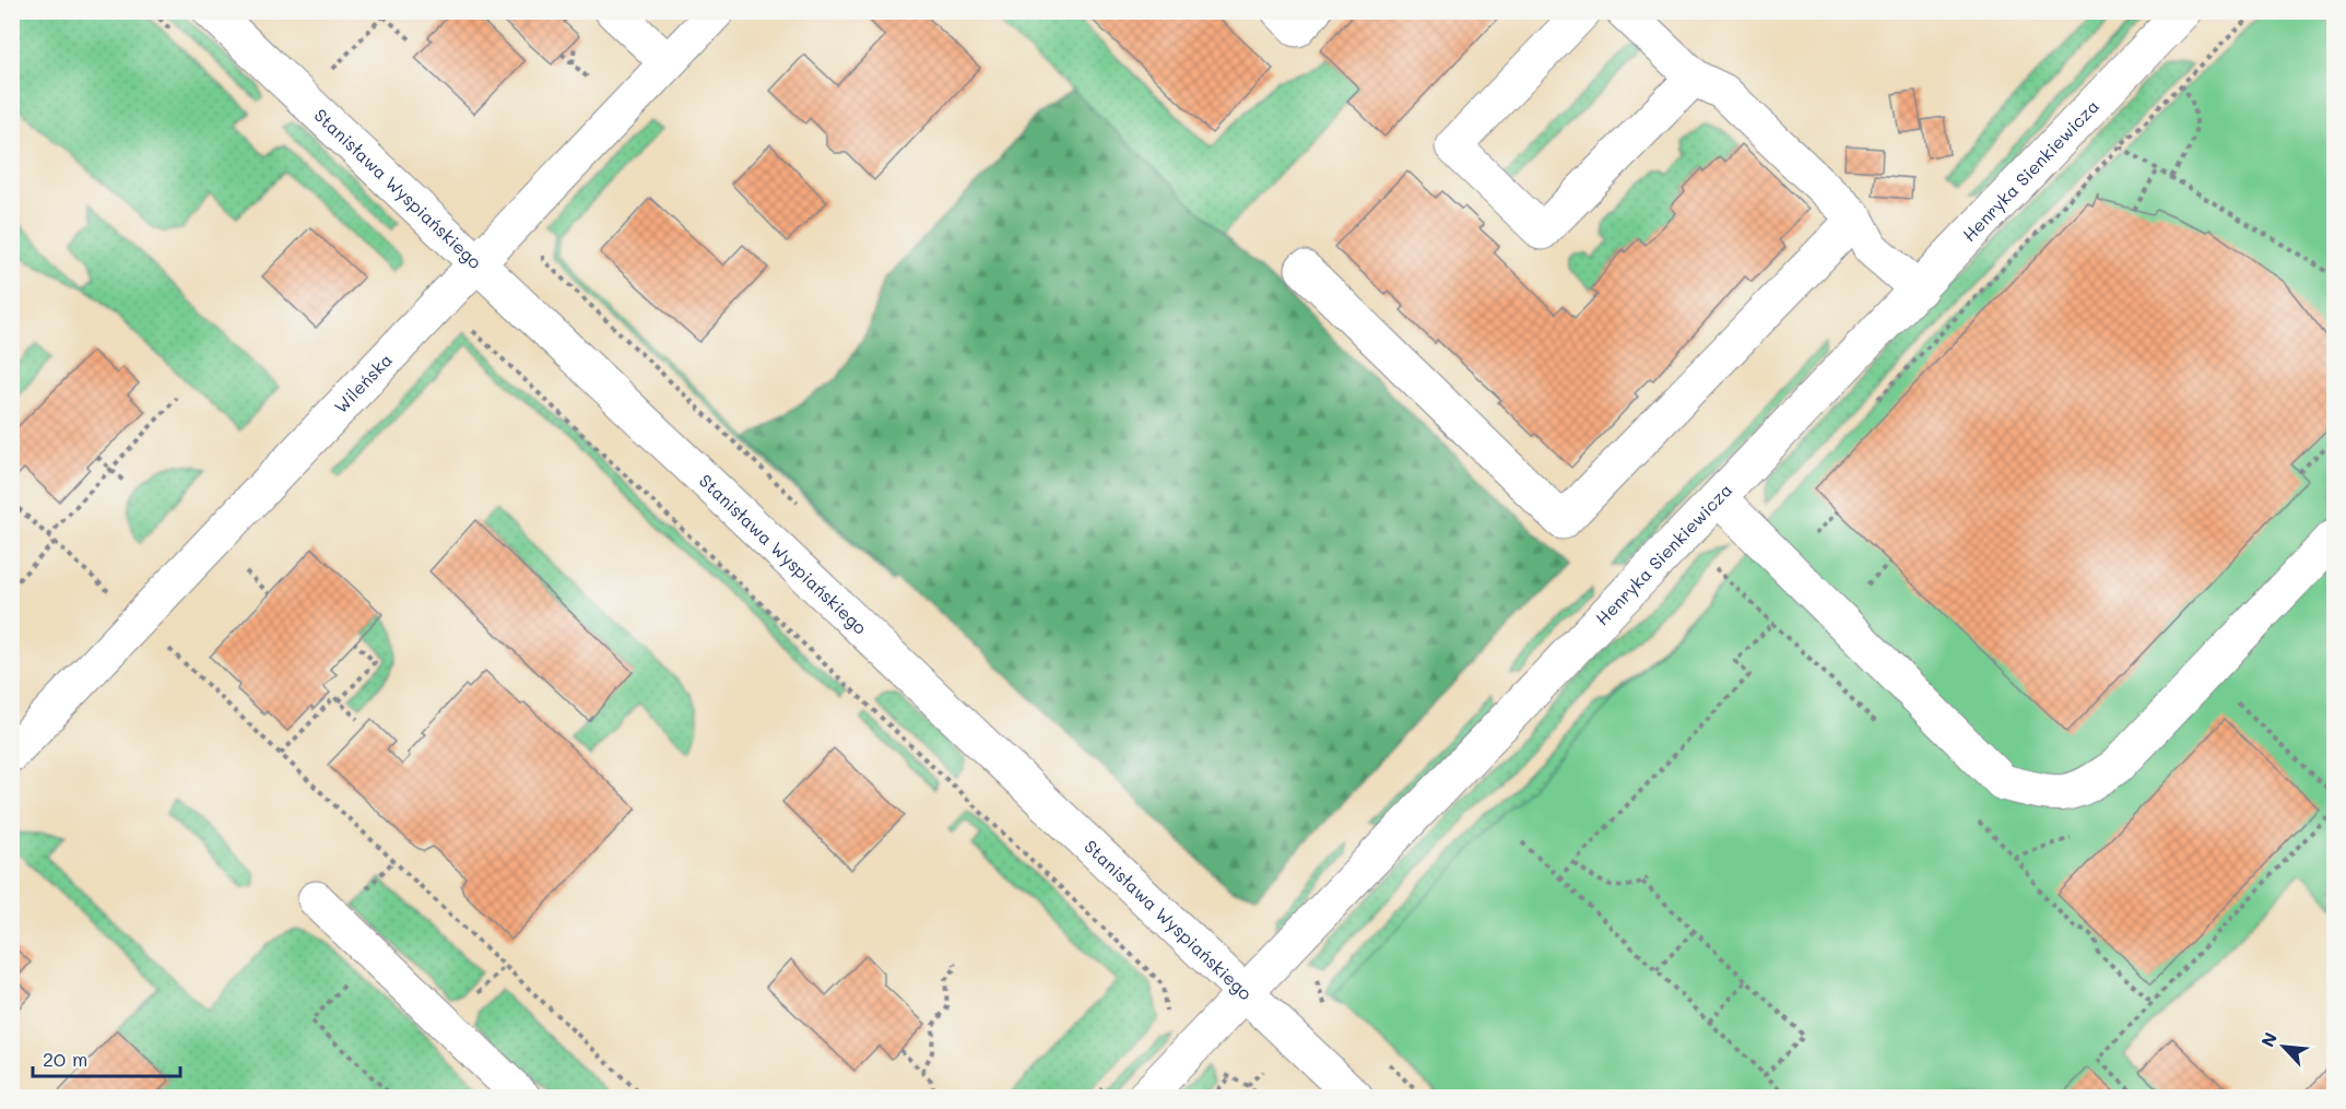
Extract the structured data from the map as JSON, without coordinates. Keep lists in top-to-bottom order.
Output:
{
  "streets": {
    "street": ["Henryka Sienkiewicza", "Stanisława Wyspiańskiego", "Wileńska"]
  },
  "crossings": [
    ["Henryka Sienkiewicza", "Stanisława Wyspiańskiego"],
    ["Stanisława Wyspiańskiego", "Wileńska"]
  ],
  "scale_bar": "20 m",
  "north": "top left"
}
